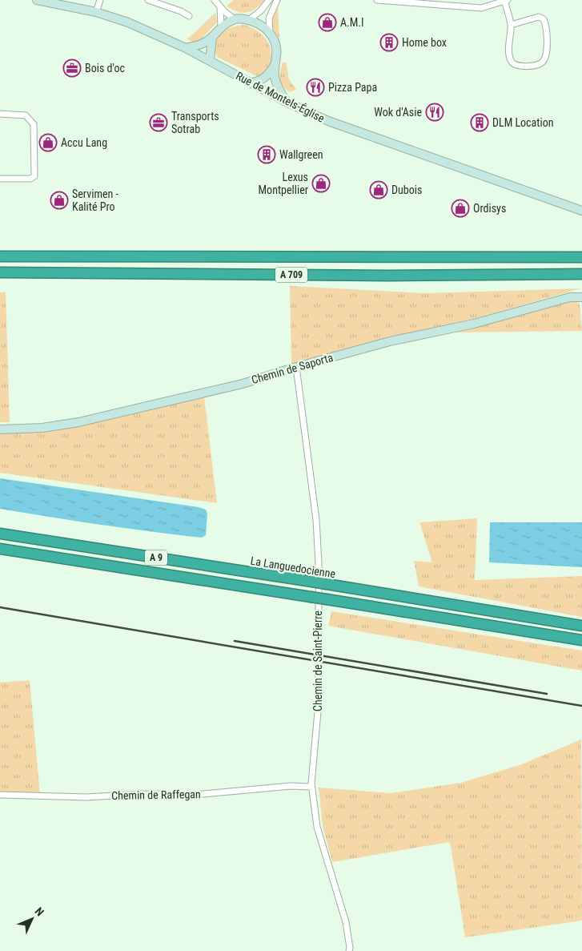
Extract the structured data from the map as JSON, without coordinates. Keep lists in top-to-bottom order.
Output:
{
  "streets": {
    "highway": ["A 709", "A 9", "La Languedocienne"],
    "street": [
      "Rue de Montels-Église",
      "Chemin de Saporta",
      "Chemin de Saint-Pierre",
      "Chemin de Raffegan"
    ]
  },
  "crossings": [
    ["Chemin de Saporta", "Chemin de Saint-Pierre"],
    ["Chemin de Saint-Pierre", "Chemin de Raffegan"]
  ],
  "places": {
    "shop": [
      "A.M.I",
      "Accu Lang",
      "Lexus Montpellier",
      "Dubois",
      "Servimen - Kalité Pro",
      "Ordisys"
    ],
    "building": ["Home box", "DLM Location", "Wallgreen"],
    "office": ["Bois d'oc", "Transports Sotrab"],
    "restaurant": ["Pizza Papa", "Wok d'Asie"]
  },
  "north": "top right"
}
